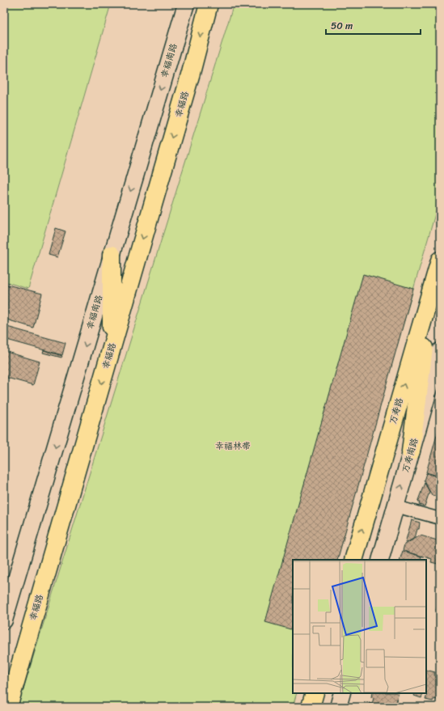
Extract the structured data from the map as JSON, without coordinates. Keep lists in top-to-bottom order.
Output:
{
  "streets": {
    "main road": [
      "幸福南路",
      "幸福路",
      "万寿路",
      "万寿南路"
    ]
  },
  "one_way": ["幸福南路", "幸福路"],
  "parks": ["幸福林带"],
  "scale_bar": "50 m"
}
